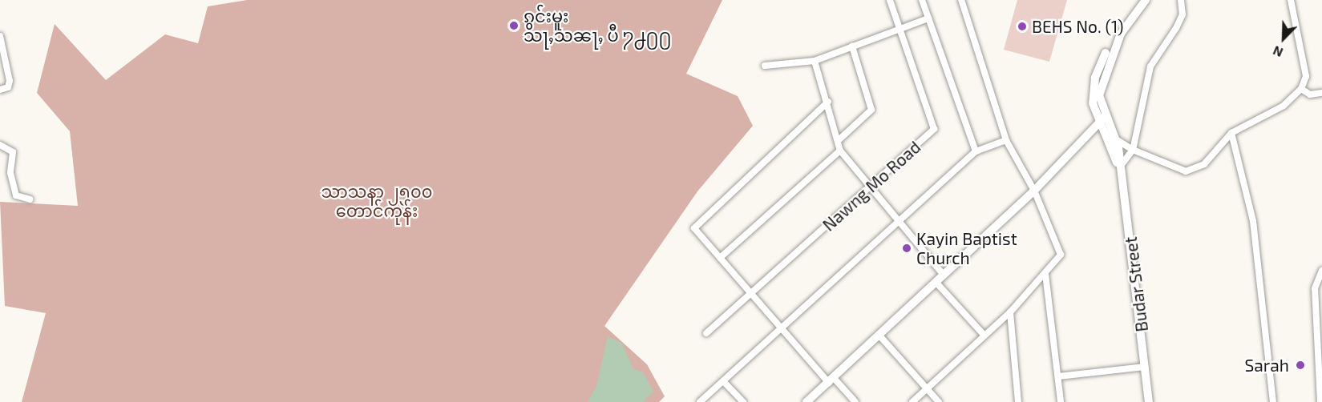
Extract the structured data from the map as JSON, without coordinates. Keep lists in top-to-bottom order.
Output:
{
  "streets": {
    "main road": ["Budar Street"],
    "street": ["Nawng Mo Road"]
  },
  "parks": ["သာသနာ ၂၅၀၀ တောင်ကုန်း"],
  "places": [
    "ၵွင်းမူး သႃႇသၼႃႇ ပီ ႒႕႐႐",
    "BEHS No. (1)",
    "Kayin Baptist Church",
    "Sarah"
  ],
  "north": "bottom left"
}
